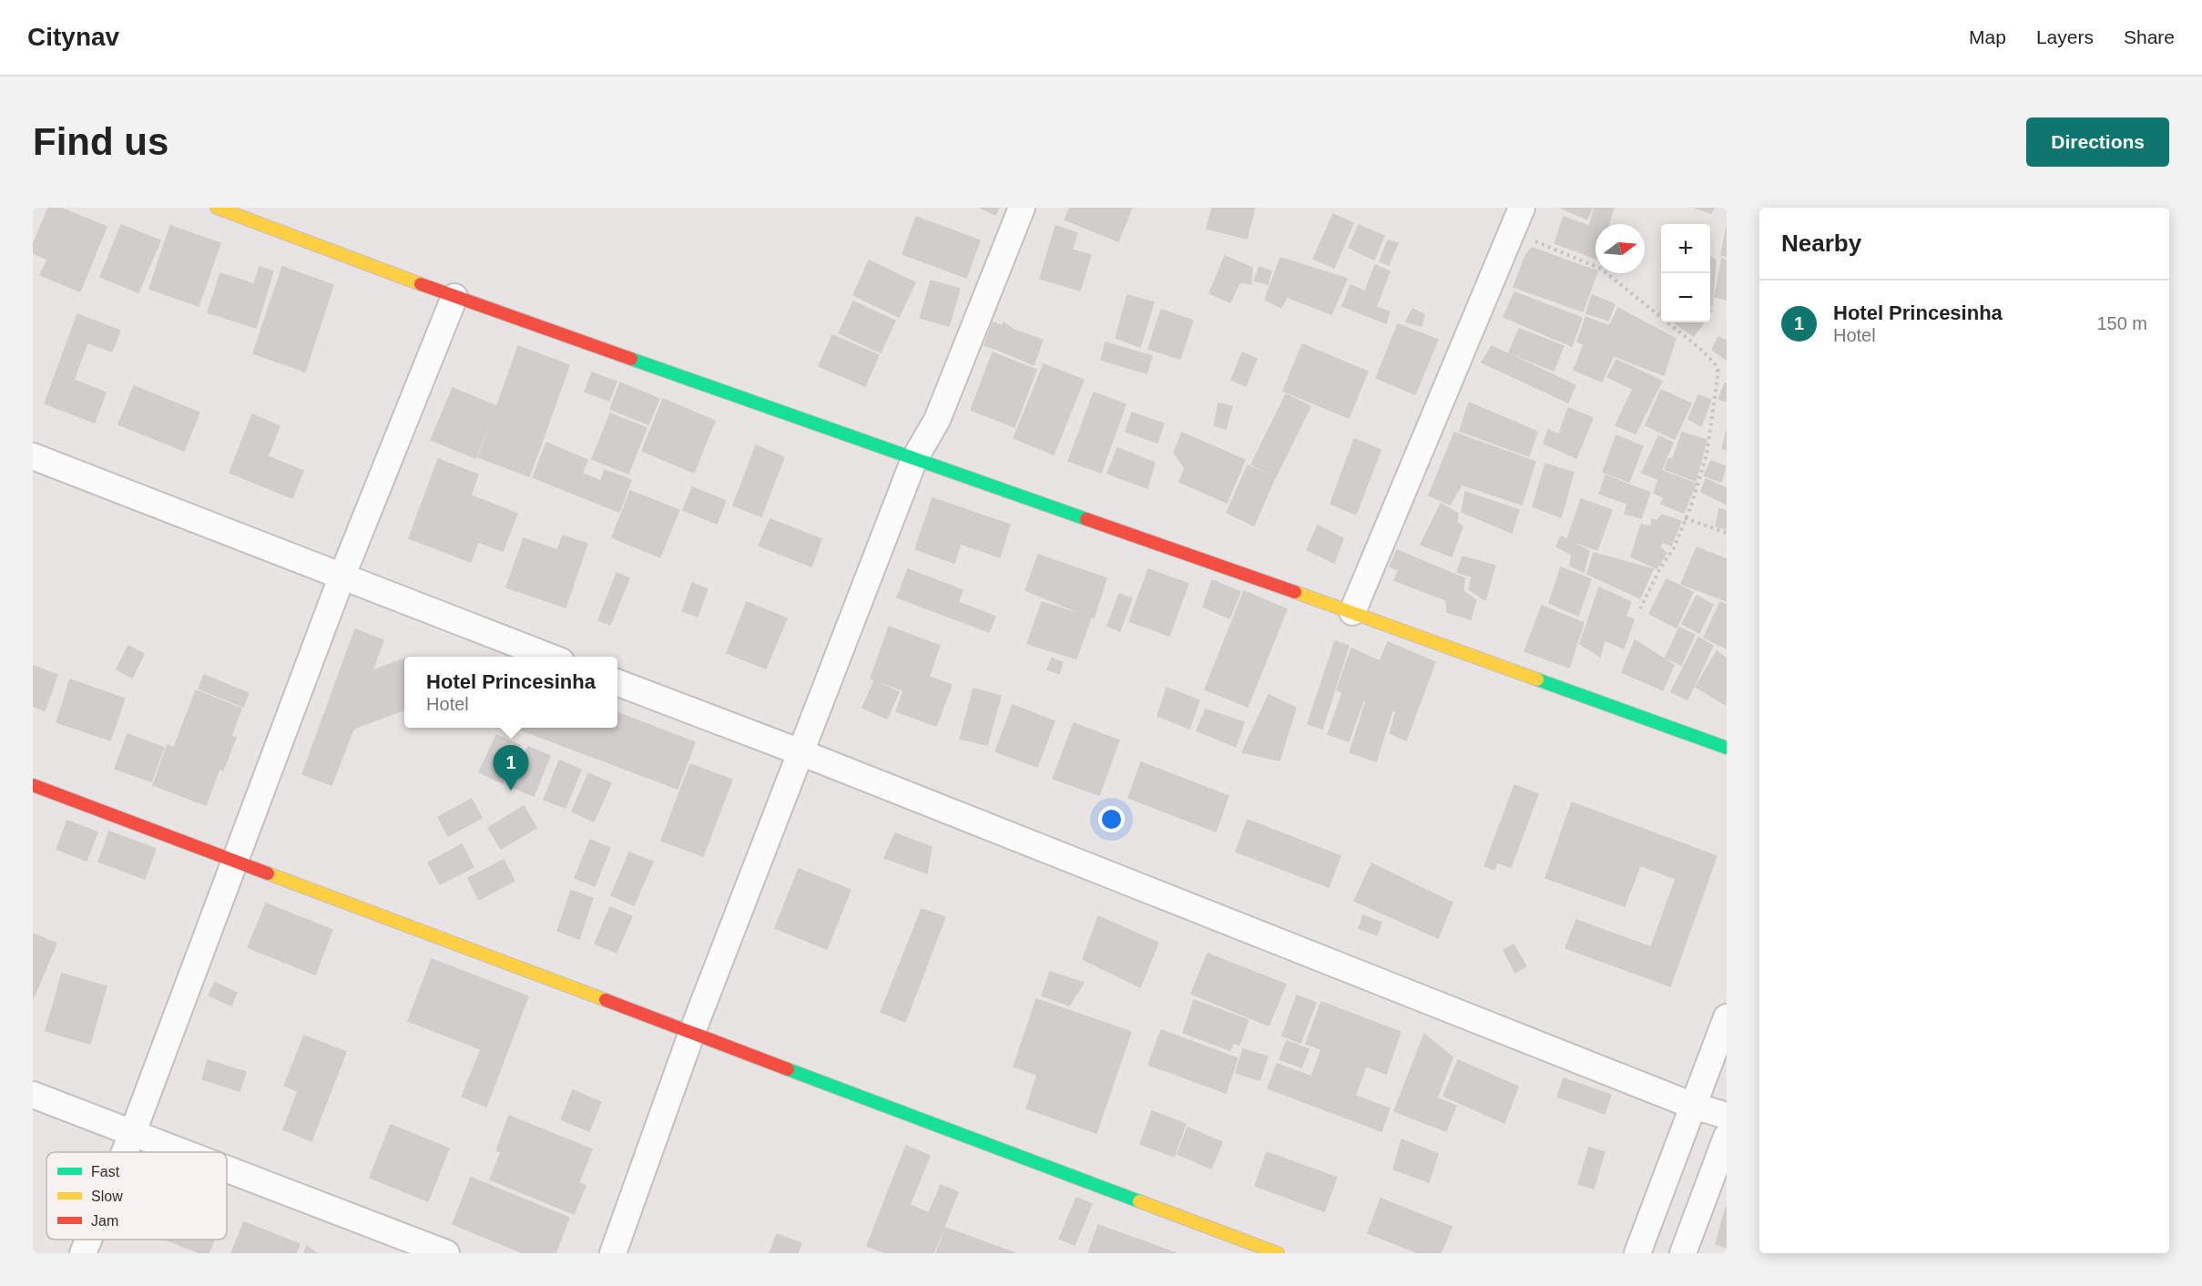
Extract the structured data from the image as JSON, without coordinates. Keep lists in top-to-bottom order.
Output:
{
  "legend": ["Fast", "Slow", "Jam"],
  "north": "right",
  "page": {
    "header": "Citynav",
    "nav": ["Map", "Layers", "Share"],
    "buttons": "Directions",
    "title": "Find us",
    "heading": "Nearby",
    "map_buttons": ["+", "−"],
    "list": [
      {
        "mark": "1",
        "name": "Hotel Princesinha",
        "note": "Hotel",
        "value": "150 m"
      }
    ],
    "popup": ["Hotel Princesinha", "Hotel"],
    "pins": "1"
  }
}
